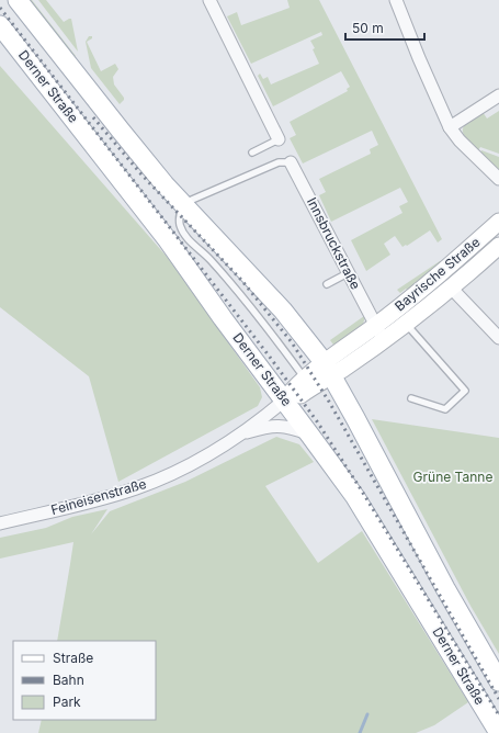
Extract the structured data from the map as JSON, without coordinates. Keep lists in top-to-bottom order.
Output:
{
  "streets": {
    "main road": ["Derner Straße"],
    "street": ["Innsbruckstraße", "Bayrische Straße", "Feineisenstraße"]
  },
  "crossings": [
    ["Derner Straße", "Bayrische Straße"],
    ["Derner Straße", "Feineisenstraße"],
    ["Innsbruckstraße", "Bayrische Straße"],
    ["Bayrische Straße", "Feineisenstraße"]
  ],
  "parks": ["Grüne Tanne"],
  "legend": ["Straße", "Bahn", "Park"],
  "scale_bar": "50 m"
}
